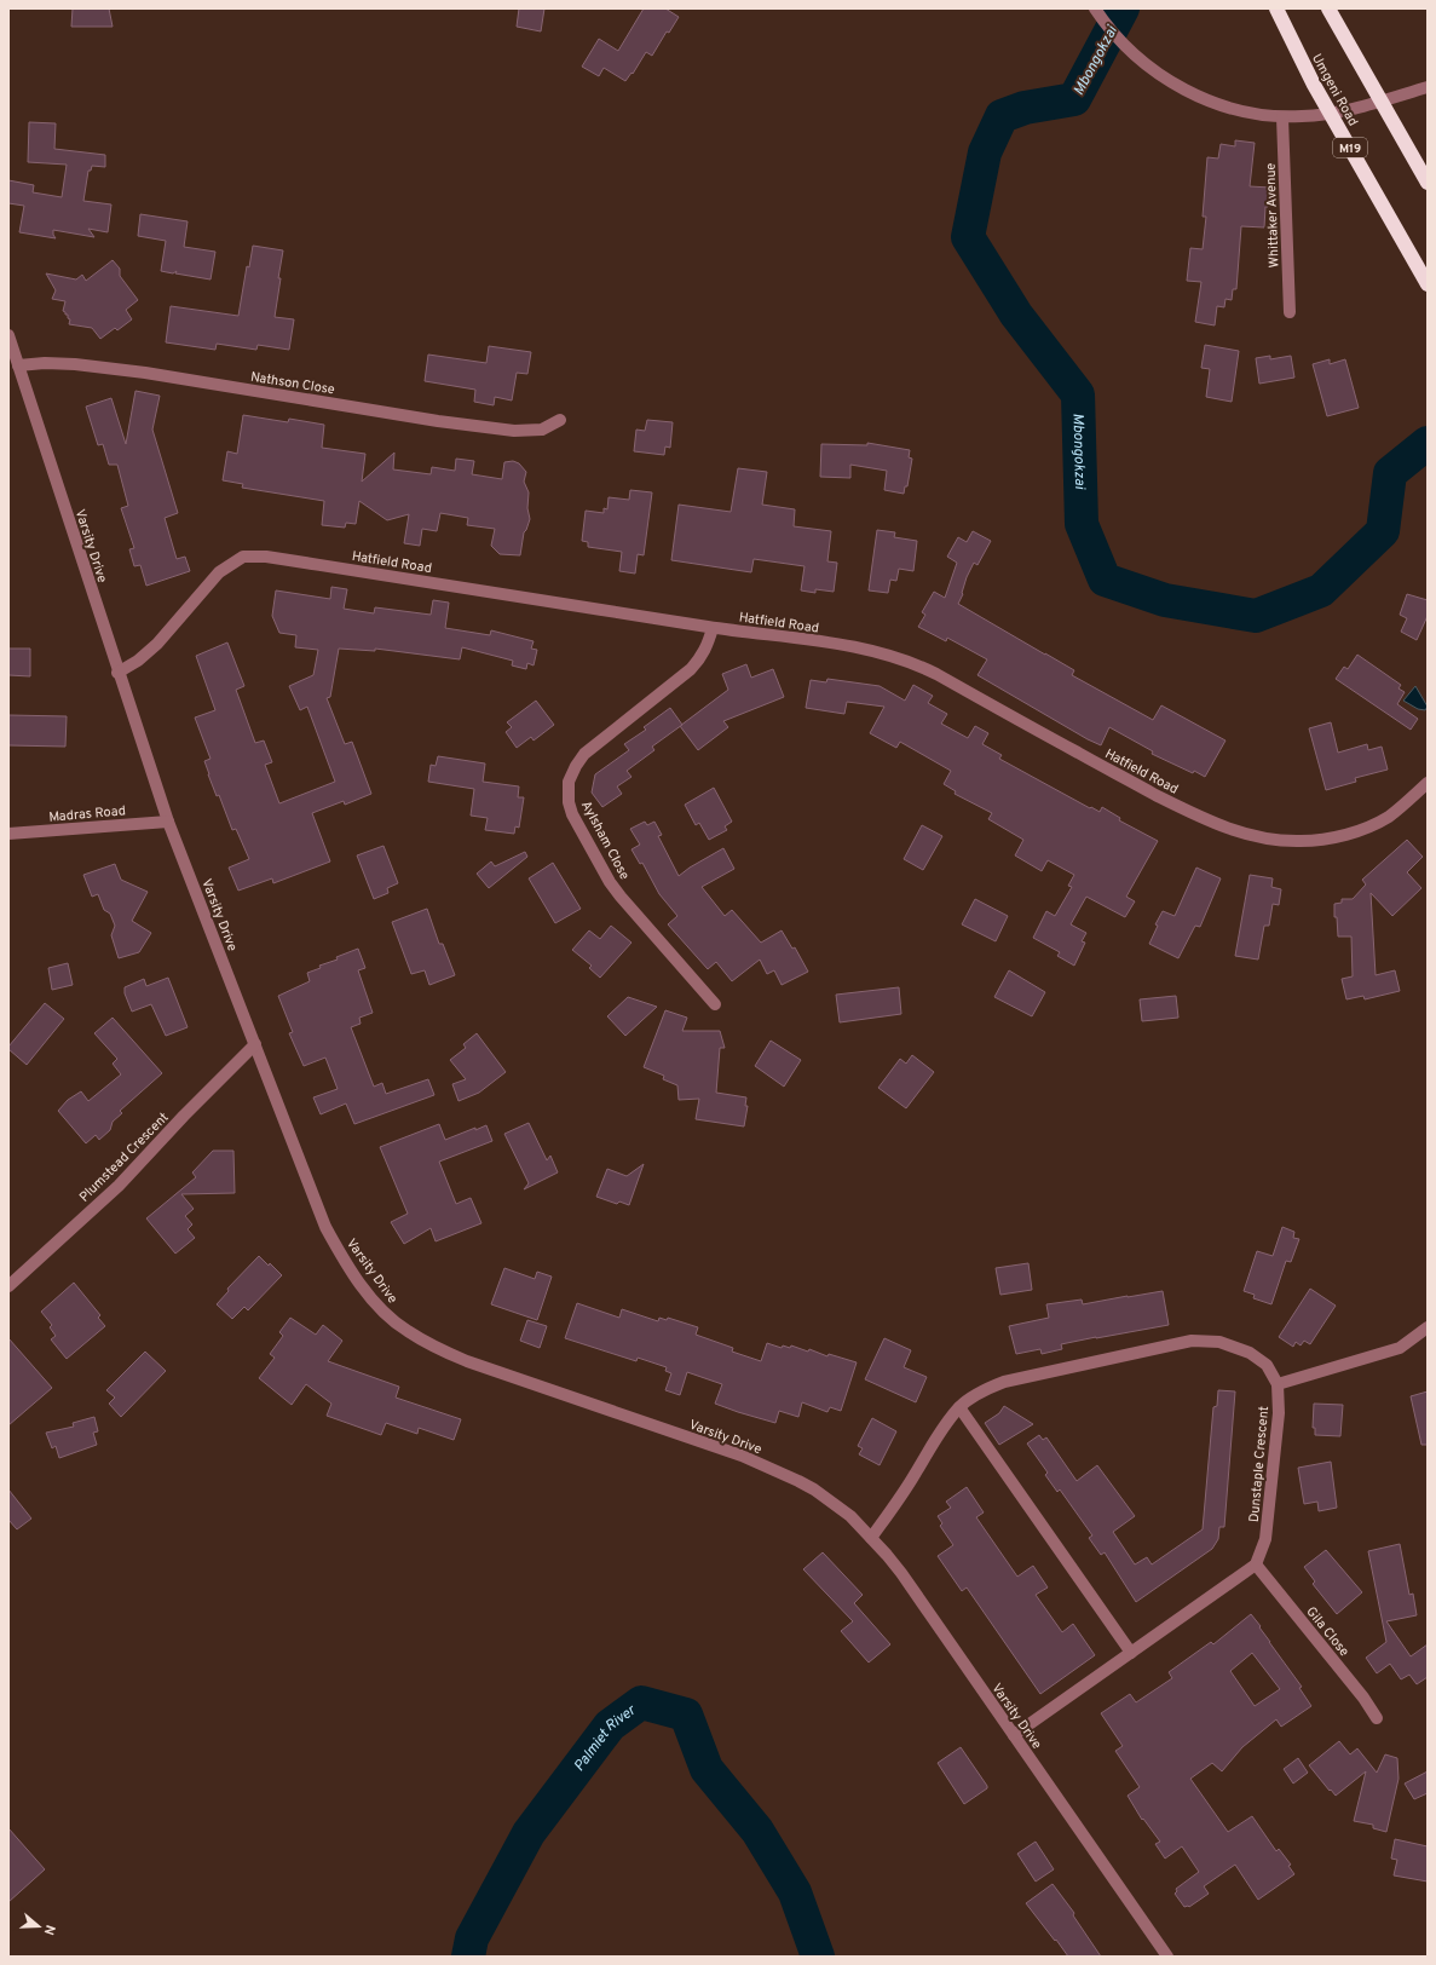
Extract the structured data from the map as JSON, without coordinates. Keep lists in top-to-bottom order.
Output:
{
  "streets": {
    "highway": ["Umgeni Road", "M19"],
    "street": [
      "Whittaker Avenue",
      "Nathson Close",
      "Varsity Drive",
      "Hatfield Road",
      "Madras Road",
      "Aylsham Close",
      "Plumstead Crescent",
      "Dunstaple Crescent",
      "Gila Close"
    ]
  },
  "crossings": [
    ["Nathson Close", "Varsity Drive"],
    ["Varsity Drive", "Hatfield Road"],
    ["Varsity Drive", "Madras Road"],
    ["Varsity Drive", "Plumstead Crescent"],
    ["Varsity Drive", "Dunstaple Crescent"],
    ["Hatfield Road", "Aylsham Close"],
    ["Dunstaple Crescent", "Gila Close"]
  ],
  "water": ["Mbongokzai", "Palmiet River"],
  "north": "right"
}
